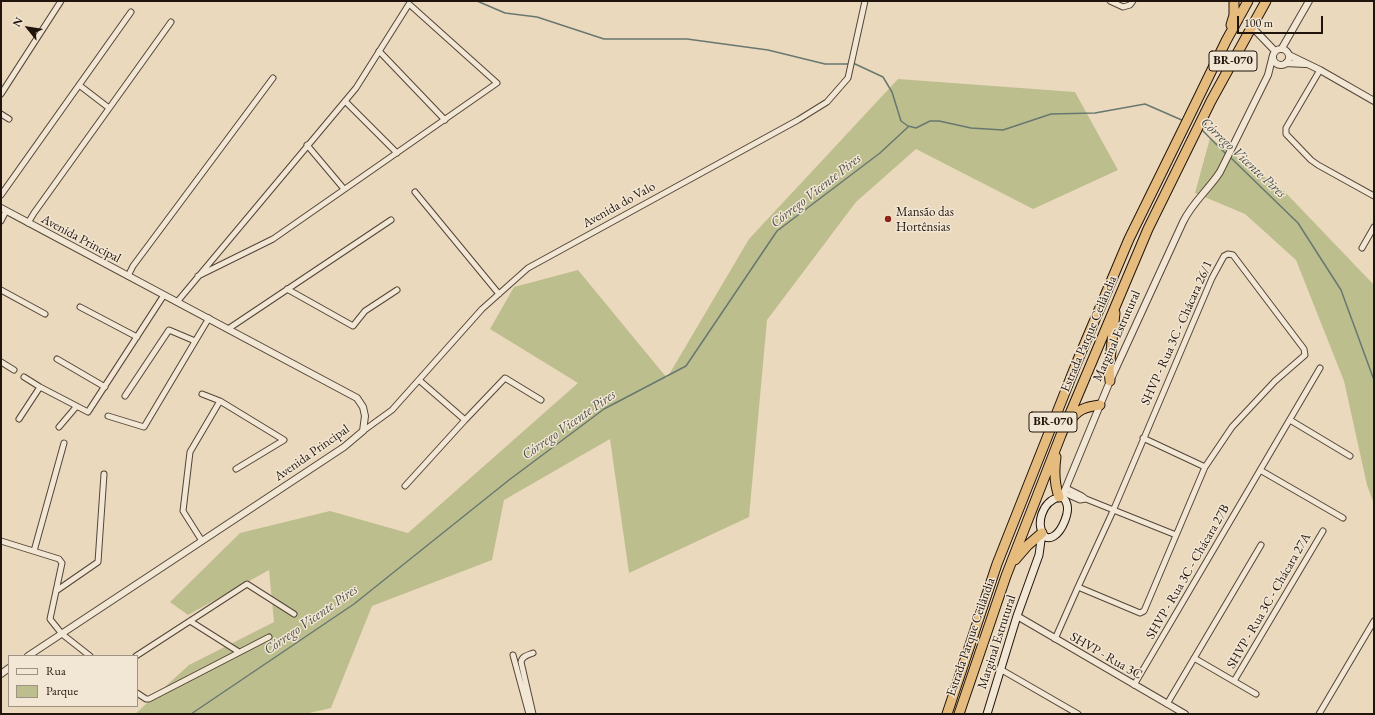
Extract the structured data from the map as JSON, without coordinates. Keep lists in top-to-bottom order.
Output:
{
  "streets": {
    "highway": ["BR-070", "Estrada Parque Ceilândia"],
    "main road": ["Marginal Estrutural"],
    "street": [
      "Avenida do Valo",
      "Avenida Principal",
      "SHVP - Rua 3C - Chácara 26/1",
      "SHVP - Rua 3C - Chácara 27B",
      "SHVP - Rua 3C - Chácara 27A",
      "SHVP - Rua 3C"
    ]
  },
  "crossings": [
    ["Avenida do Valo", "Avenida Principal"],
    ["SHVP - Rua 3C - Chácara 26/1", "SHVP - Rua 3C"],
    ["Marginal Estrutural", "SHVP - Rua 3C"],
    ["SHVP - Rua 3C - Chácara 27B", "SHVP - Rua 3C"]
  ],
  "water": ["Córrego Vicente Pires"],
  "places": ["Mansão das Hortênsias"],
  "legend": ["Rua", "Parque"],
  "scale_bar": "100 m",
  "north": "top left"
}
